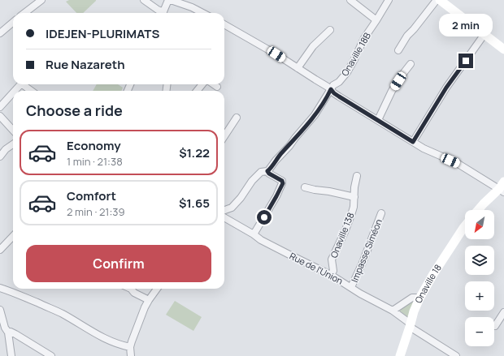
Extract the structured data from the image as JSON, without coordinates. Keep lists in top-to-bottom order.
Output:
{
  "streets": {
    "street": [
      "Onaville 18B",
      "Onaville 138",
      "Impasse Siméon",
      "Rue de l'Union",
      "Onaville 18"
    ]
  },
  "crossings": [
    ["Onaville 138", "Rue de l'Union"],
    ["Impasse Siméon", "Rue de l'Union"],
    ["Rue de l'Union", "Onaville 18"]
  ],
  "north": "bottom left",
  "page": {
    "banner": ["IDEJEN-PLURIMATS", "Rue Nazareth"],
    "bubble": "2 min",
    "heading": "Choose a ride",
    "list": [
      {
        "name": "Economy",
        "note": "1 min · 21:38",
        "value": "$1.22"
      },
      {
        "name": "Comfort",
        "note": "2 min · 21:39",
        "value": "$1.65"
      }
    ],
    "map_buttons": ["+", "−"],
    "buttons": "Confirm"
  }
}
